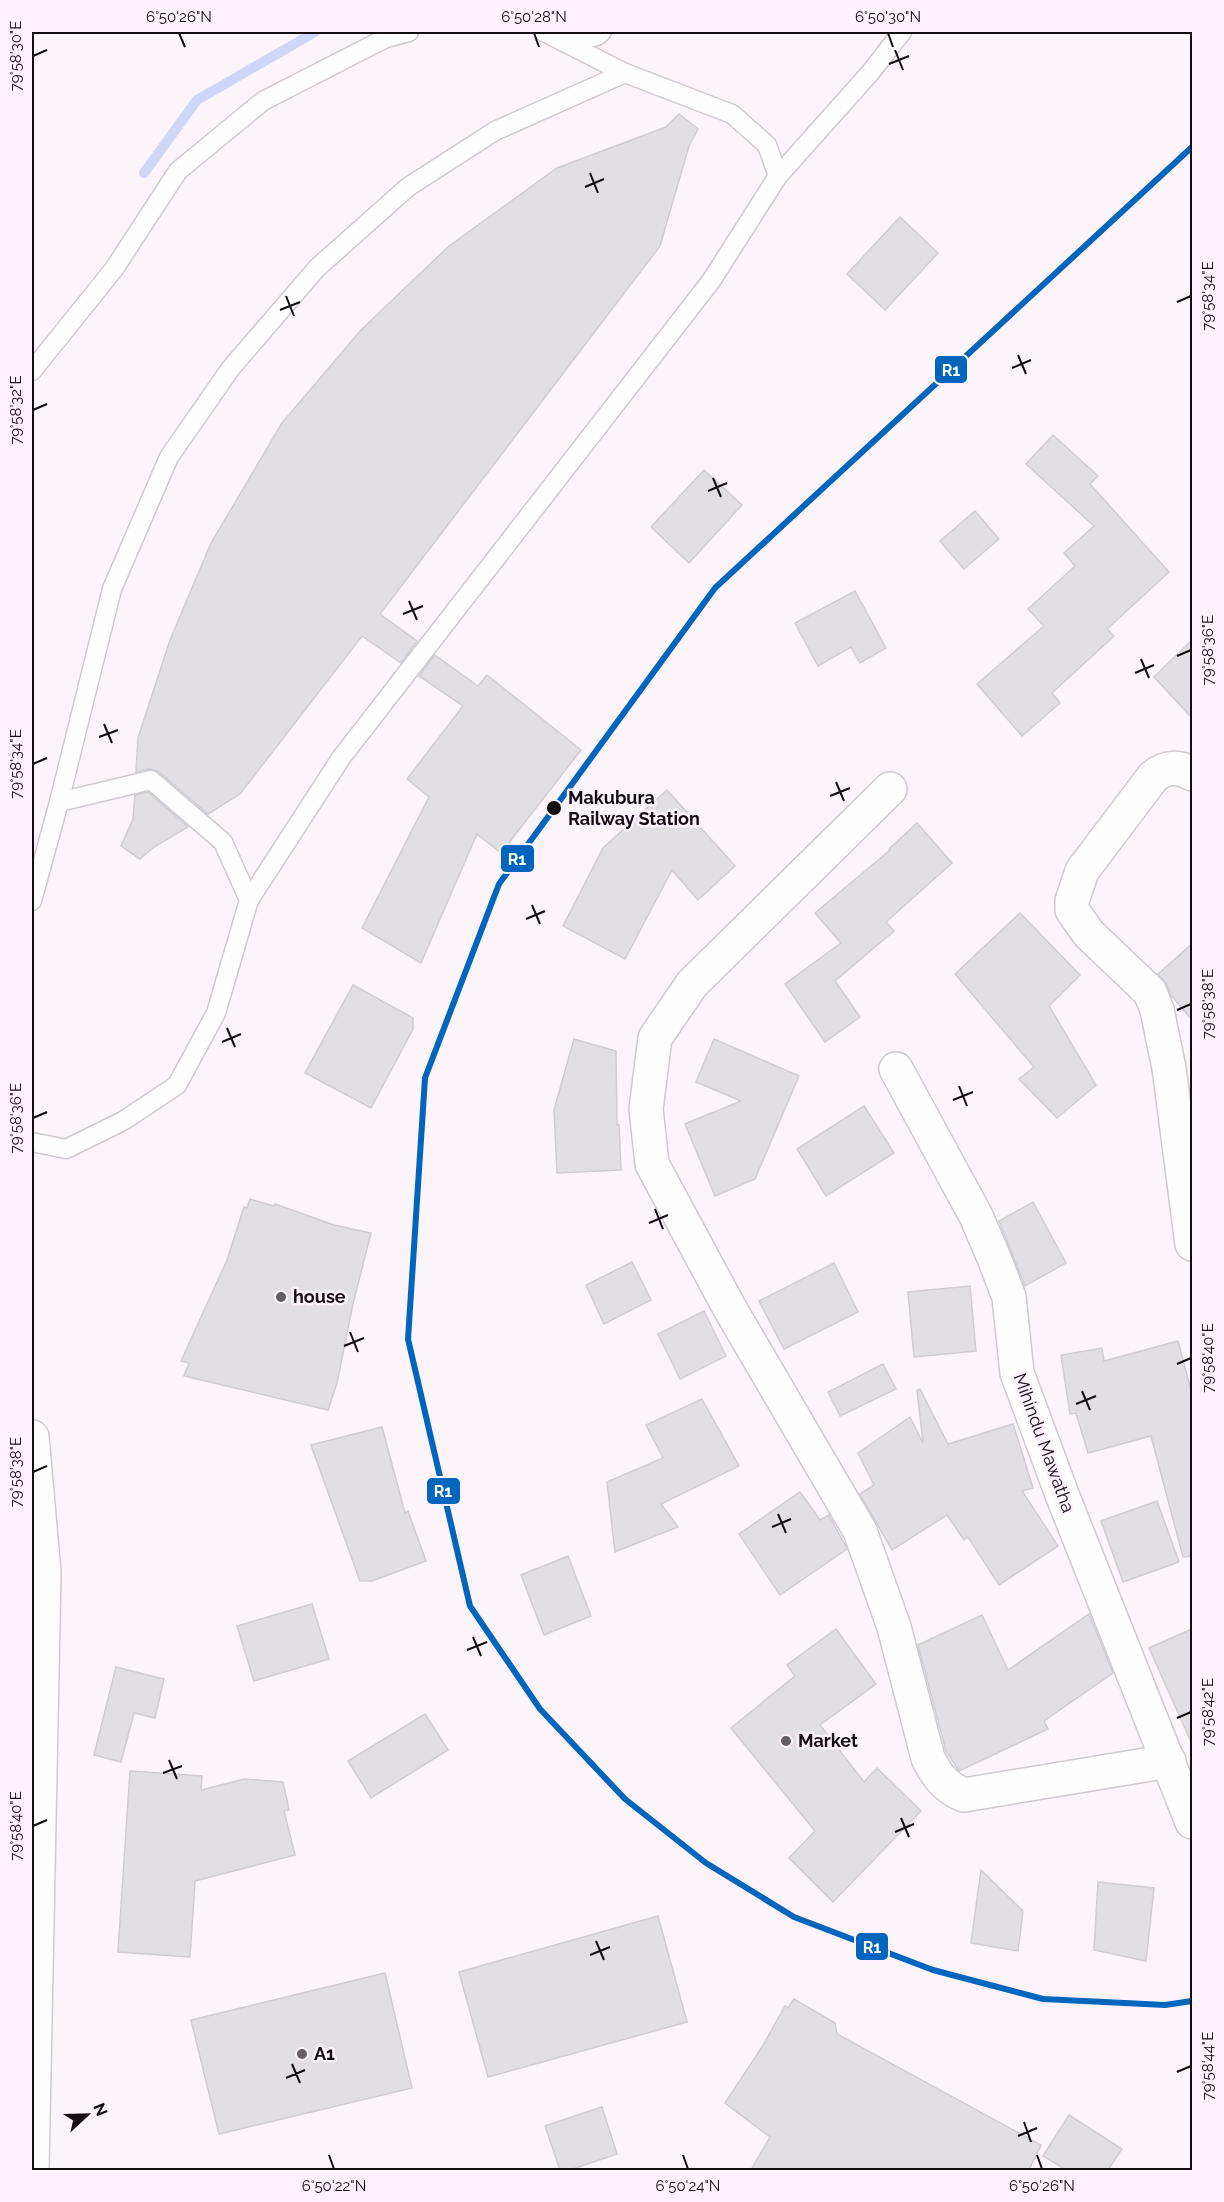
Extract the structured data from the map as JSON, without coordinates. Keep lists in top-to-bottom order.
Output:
{
  "streets": {
    "main road": ["Mihindu Mawatha"]
  },
  "places": [
    "Makubura Railway Station",
    "house",
    "Market",
    "A1"
  ],
  "lines": ["transit line R1"],
  "north": "right",
  "coordinates": [
    "6°50'26\"N",
    "6°50'28\"N",
    "6°50'30\"N",
    "79°58'30\"E",
    "79°58'34\"E",
    "79°58'32\"E",
    "79°58'36\"E",
    "79°58'38\"E",
    "79°58'40\"E",
    "79°58'42\"E",
    "79°58'44\"E",
    "6°50'22\"N",
    "6°50'24\"N"
  ]
}
